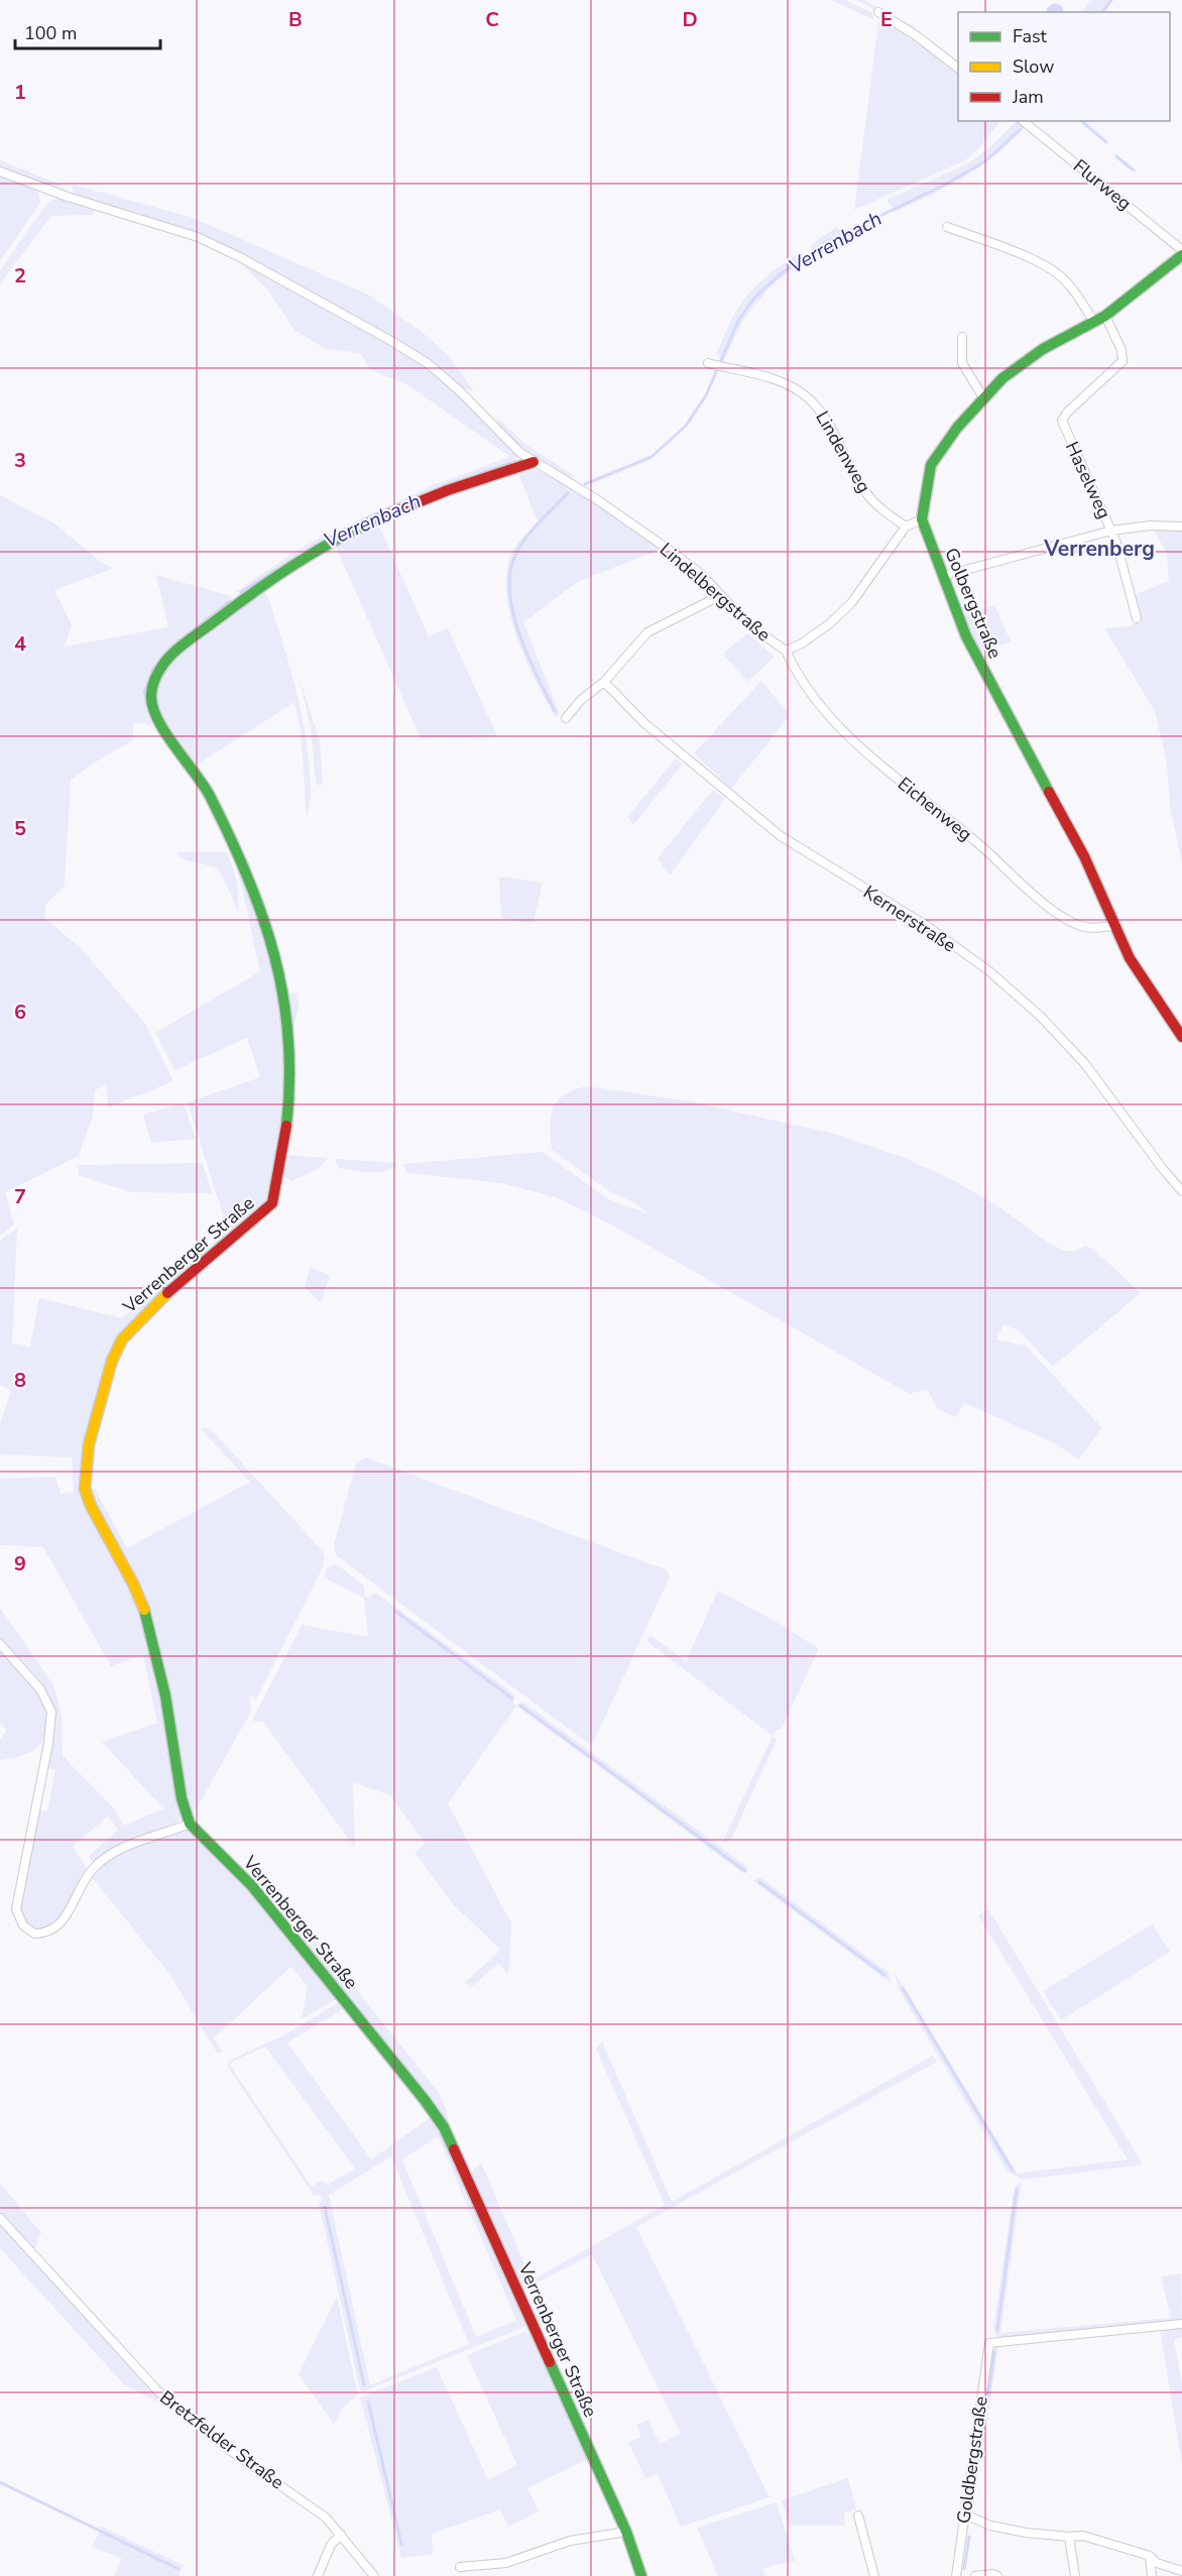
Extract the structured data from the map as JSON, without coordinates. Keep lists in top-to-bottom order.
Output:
{
  "streets": {
    "street": [
      "Flurweg",
      "Lindenweg",
      "Haselweg",
      "Lindelbergstraße",
      "Golbergstraße",
      "Eichenweg",
      "Kernerstraße",
      "Verrenberger Straße",
      "Bretzfelder Straße",
      "Goldbergstraße"
    ]
  },
  "crossings": [
    ["Flurweg", "Golbergstraße"],
    ["Lindenweg", "Lindelbergstraße"],
    ["Haselweg", "Golbergstraße"],
    ["Lindelbergstraße", "Eichenweg"],
    ["Lindelbergstraße", "Verrenberger Straße"],
    ["Golbergstraße", "Eichenweg"]
  ],
  "districts": ["Verrenberg"],
  "water": ["Verrenbach"],
  "legend": ["Fast", "Slow", "Jam"],
  "scale_bar": "100 m",
  "grid": {
    "columns": [
      "B",
      "C",
      "D",
      "E"
    ],
    "rows": [
      "1",
      "2",
      "3",
      "4",
      "5",
      "6",
      "7",
      "8",
      "9"
    ]
  }
}
